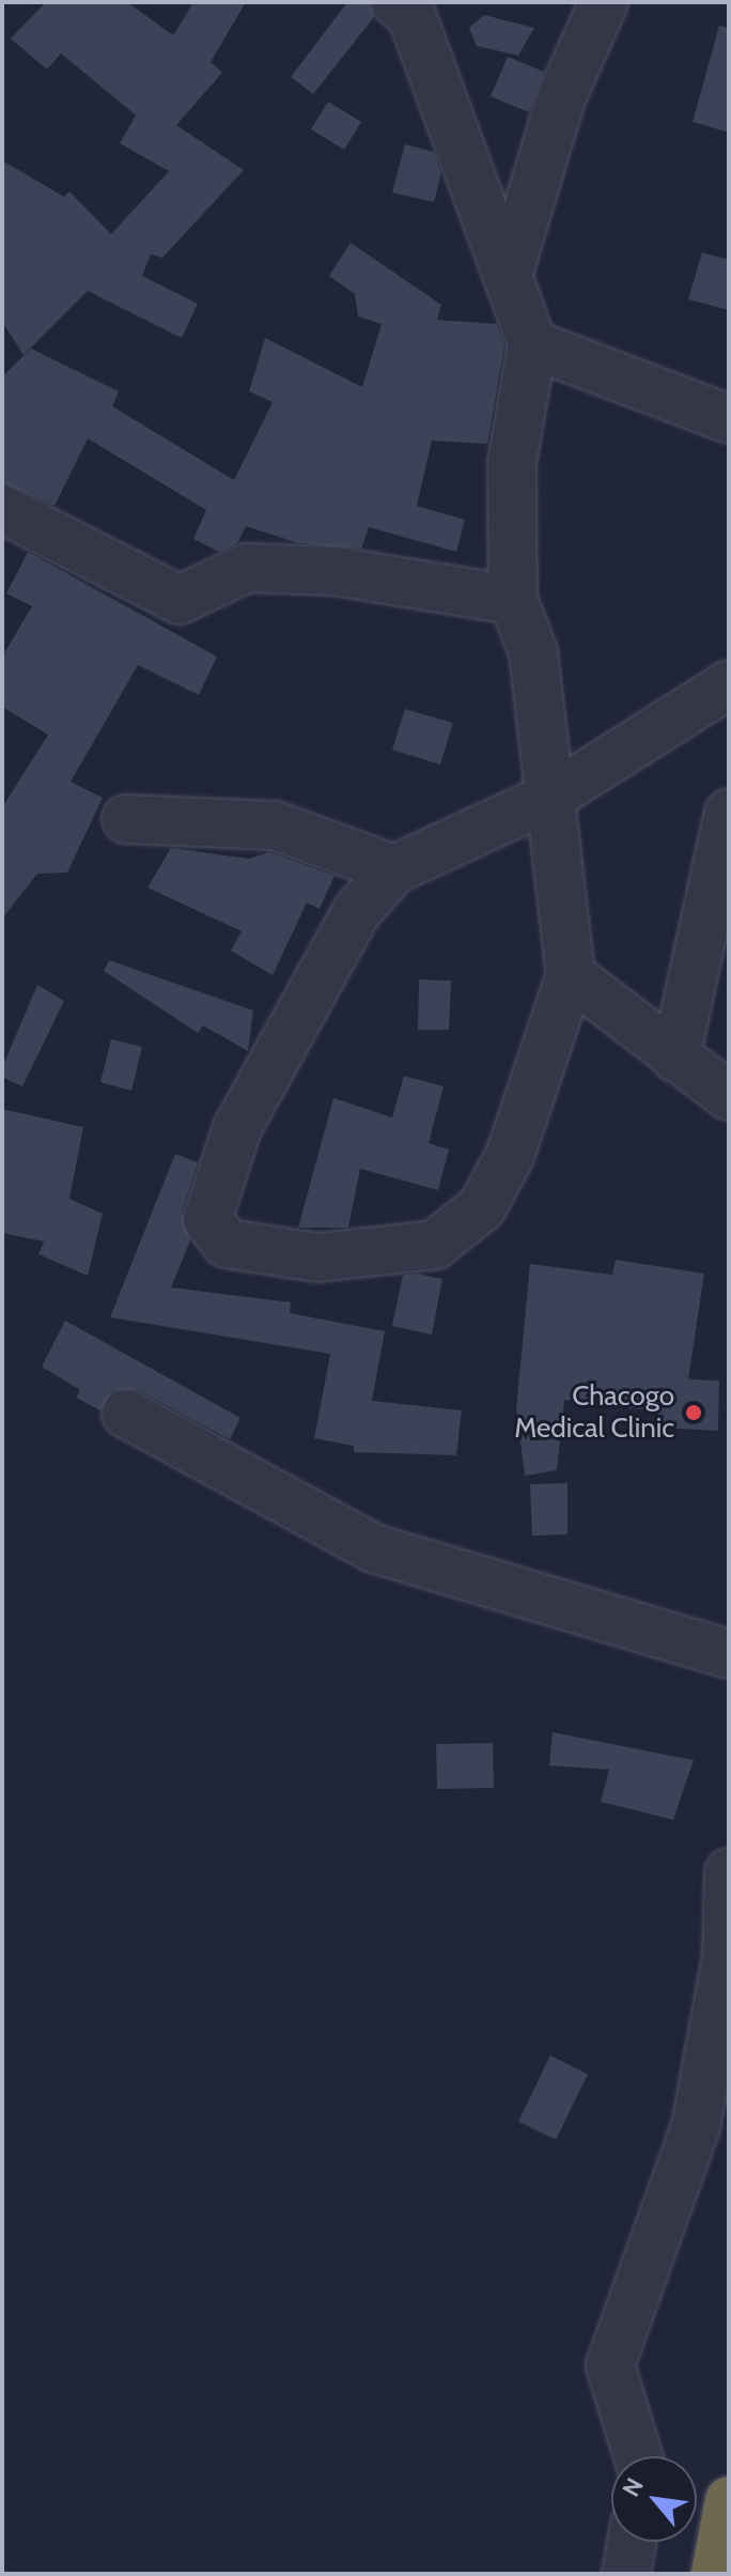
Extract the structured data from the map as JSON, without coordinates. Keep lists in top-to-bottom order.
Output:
{
  "places": ["Chacogo Medical Clinic"],
  "north": "top left"
}
